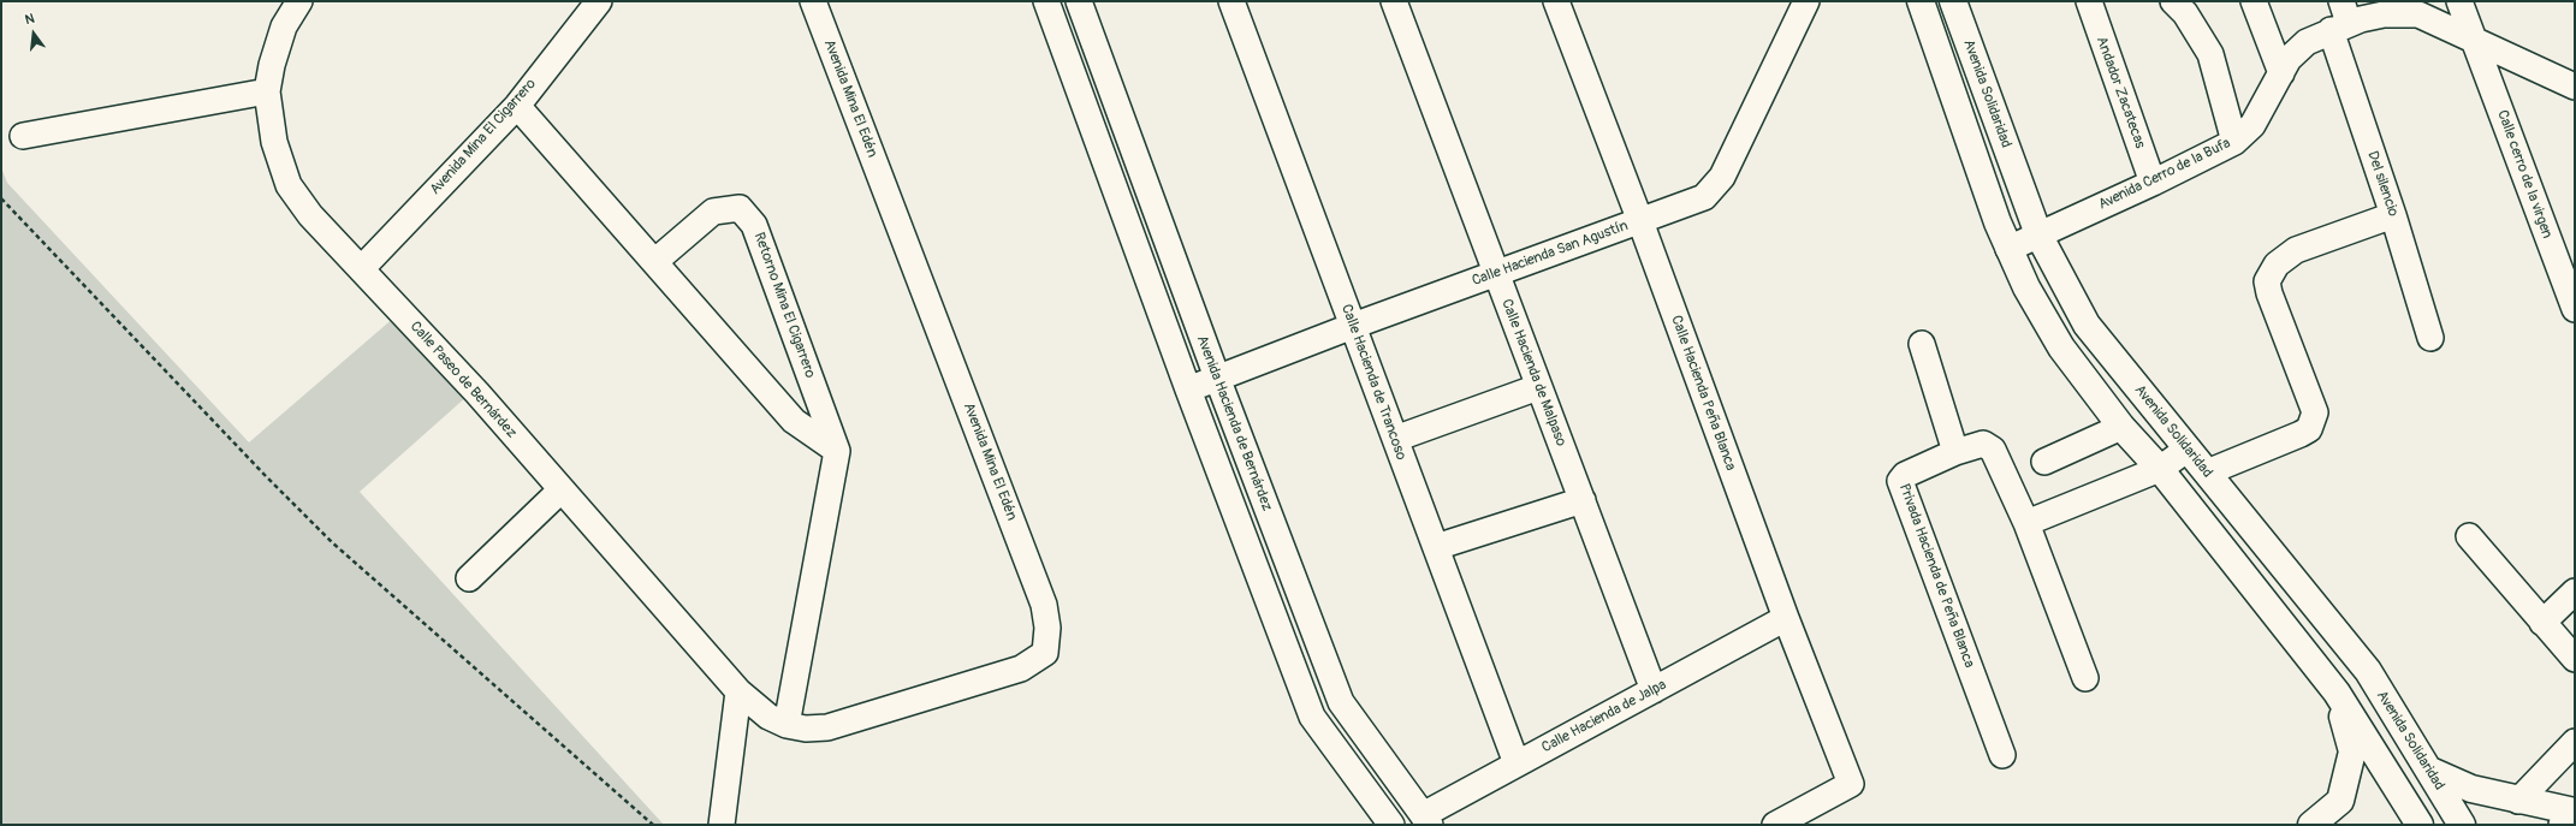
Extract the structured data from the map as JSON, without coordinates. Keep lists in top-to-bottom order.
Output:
{
  "streets": {
    "main road": ["Avenida Solidaridad"],
    "street": [
      "Andador Zacatecas",
      "Avenida Mina El Edén",
      "Avenida Mina El Cigarrero",
      "Avenida Cerro de la Bufa",
      "Calle cerro de la virgen",
      "Del silencio",
      "Calle Hacienda San Agustín",
      "Retorno Mina El Cigarrero",
      "Calle Hacienda de Malpaso",
      "Calle Paseo de Bernárdez",
      "Calle Hacienda de Trancoso",
      "Calle Hacienda Peña Blanca",
      "Avenida Hacienda de Bernárdez",
      "Privada Hacienda de Peña Blanca",
      "Calle Hacienda de Jalpa"
    ]
  },
  "crossings": [
    ["Andador Zacatecas", "Avenida Cerro de la Bufa"],
    ["Avenida Solidaridad", "Avenida Cerro de la Bufa"],
    ["Avenida Mina El Edén", "Calle Paseo de Bernárdez"],
    ["Avenida Mina El Cigarrero", "Calle Paseo de Bernárdez"],
    ["Avenida Cerro de la Bufa", "Calle cerro de la virgen"],
    ["Avenida Cerro de la Bufa", "Del silencio"],
    ["Calle Hacienda San Agustín", "Calle Hacienda de Malpaso"],
    ["Calle Hacienda San Agustín", "Calle Hacienda de Trancoso"],
    ["Calle Hacienda San Agustín", "Calle Hacienda Peña Blanca"],
    ["Calle Hacienda San Agustín", "Avenida Hacienda de Bernárdez"],
    ["Calle Hacienda de Malpaso", "Calle Hacienda de Jalpa"],
    ["Calle Hacienda de Trancoso", "Calle Hacienda de Jalpa"],
    ["Calle Hacienda Peña Blanca", "Calle Hacienda de Jalpa"],
    ["Avenida Hacienda de Bernárdez", "Calle Hacienda de Jalpa"]
  ],
  "north": "top"
}
